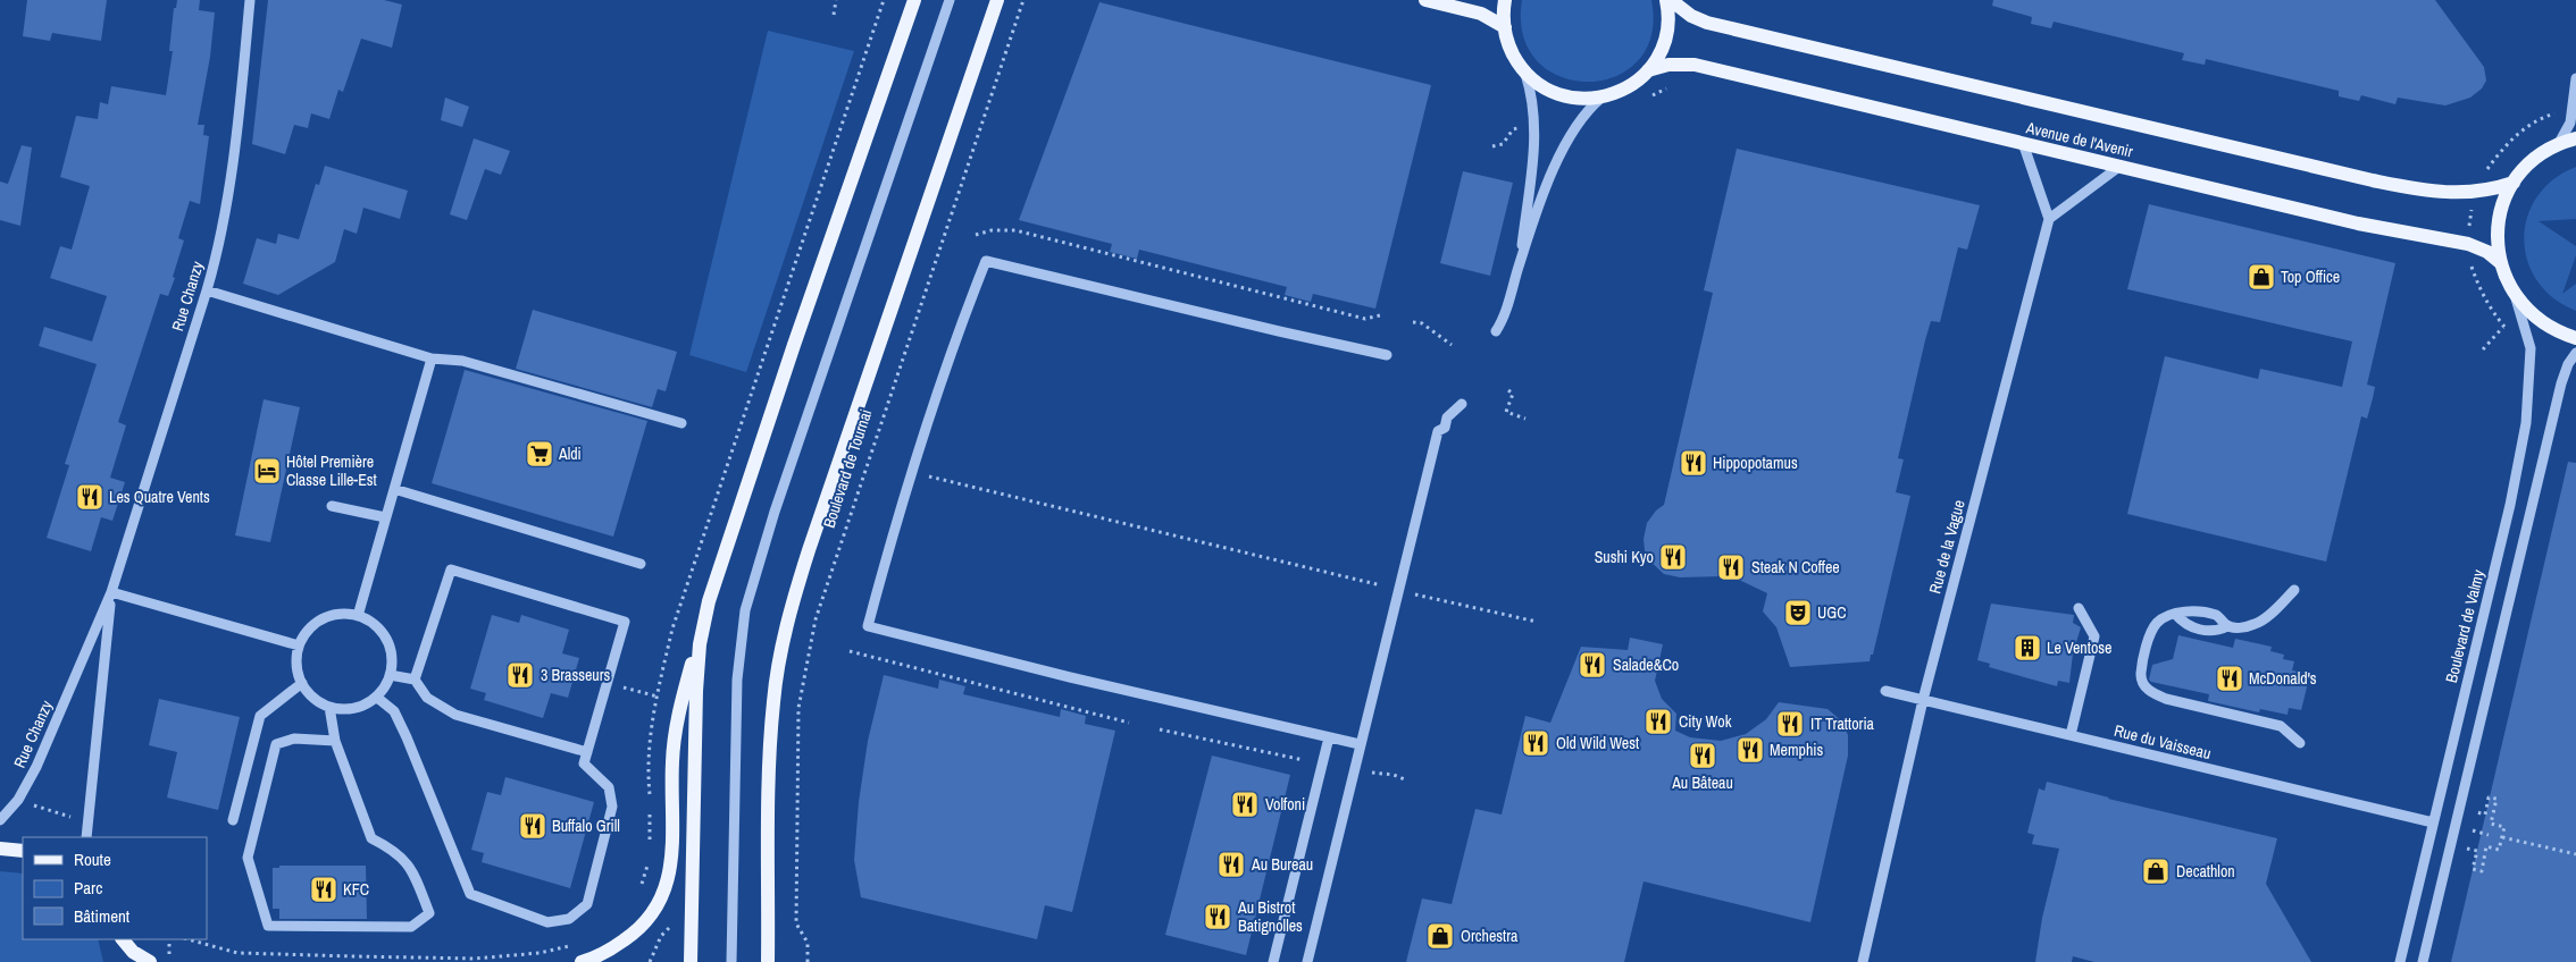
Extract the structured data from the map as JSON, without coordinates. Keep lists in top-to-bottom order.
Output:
{
  "streets": {
    "main road": ["Avenue de l'Avenir", "Boulevard de Tournai"],
    "street": [
      "Rue Chanzy",
      "Rue de la Vague",
      "Boulevard de Valmy",
      "Rue du Vaisseau"
    ]
  },
  "crossings": [
    ["Rue de la Vague", "Rue du Vaisseau"],
    ["Boulevard de Valmy", "Rue du Vaisseau"]
  ],
  "places": {
    "shop": ["Top Office", "Decathlon", "Orchestra"],
    "supermarket": ["Aldi"],
    "restaurant": [
      "Hippopotamus",
      "Les Quatre Vents",
      "Sushi Kyo",
      "Steak N Coffee",
      "Salade&Co",
      "3 Brasseurs",
      "McDonald's",
      "City Wok",
      "IT Trattoria",
      "Old Wild West",
      "Memphis",
      "Au Bâteau",
      "Volfoni",
      "Buffalo Grill",
      "Au Bureau",
      "KFC",
      "Au Bistrot Batignolles"
    ],
    "hotel": ["Hôtel Première Classe Lille-Est"],
    "theatre": ["UGC"],
    "building": ["Le Ventose"]
  },
  "legend": ["Route", "Parc", "Bâtiment"]
}
